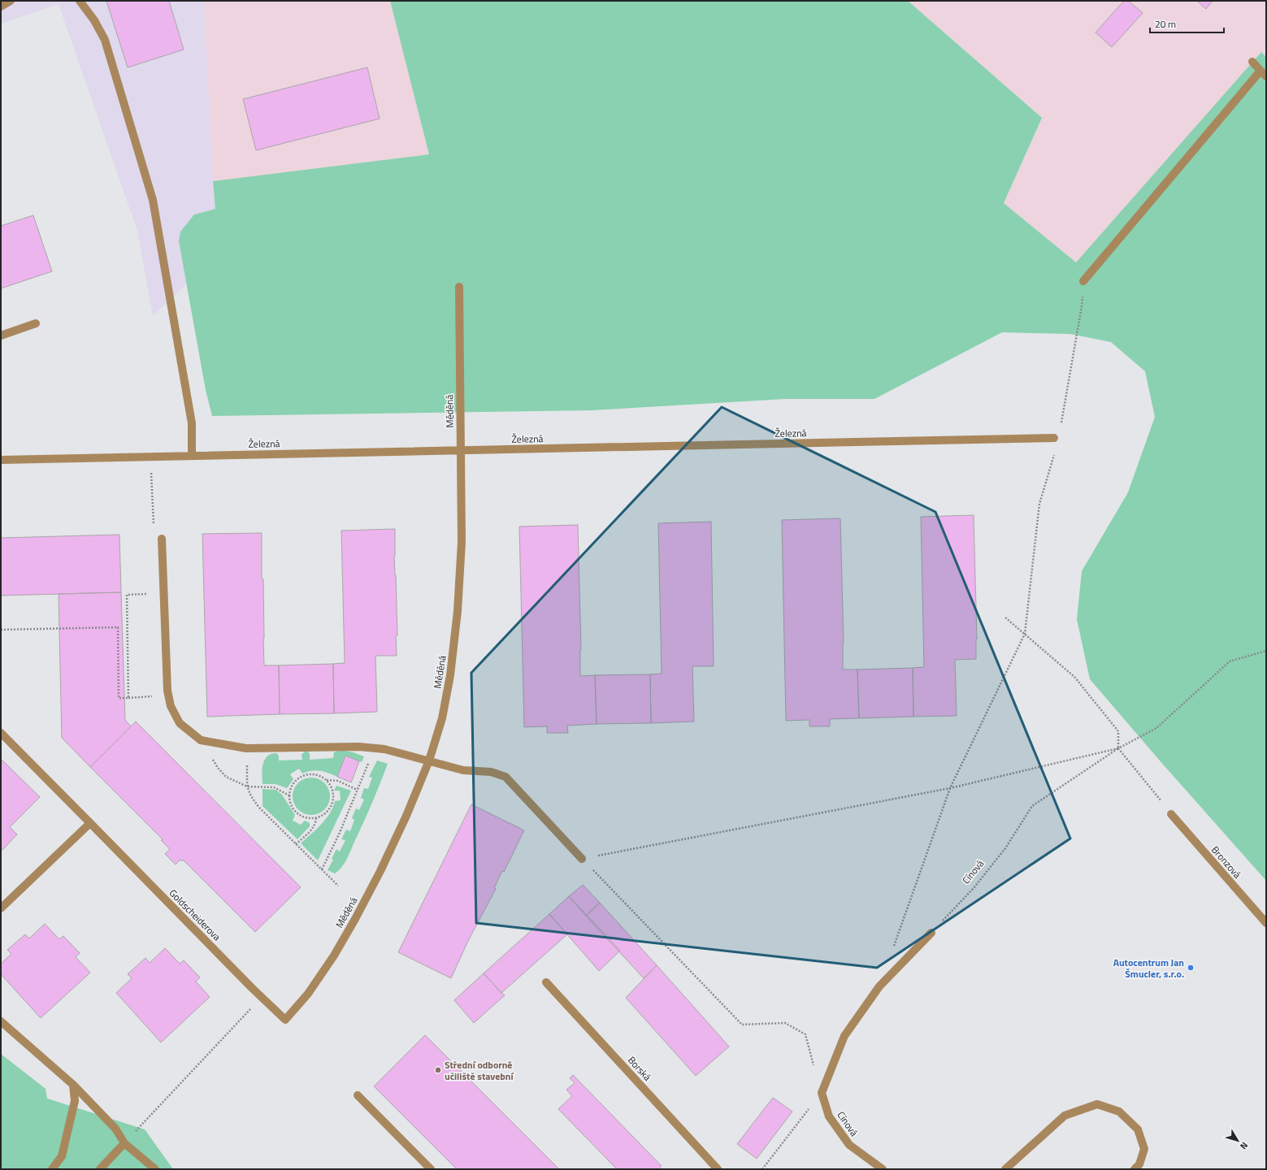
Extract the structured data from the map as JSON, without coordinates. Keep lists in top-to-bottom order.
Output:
{
  "streets": {
    "street": [
      "Měděná",
      "Železná",
      "Bronzová",
      "Cínová",
      "Goldscheiderova",
      "Borská"
    ]
  },
  "crossings": [
    ["Měděná", "Železná"],
    ["Měděná", "Goldscheiderova"]
  ],
  "places": ["Autocentrum Jan Šmucler, s.r.o.", "Střední odborné učiliště stavební"],
  "scale_bar": "20 m",
  "north": "bottom right"
}
